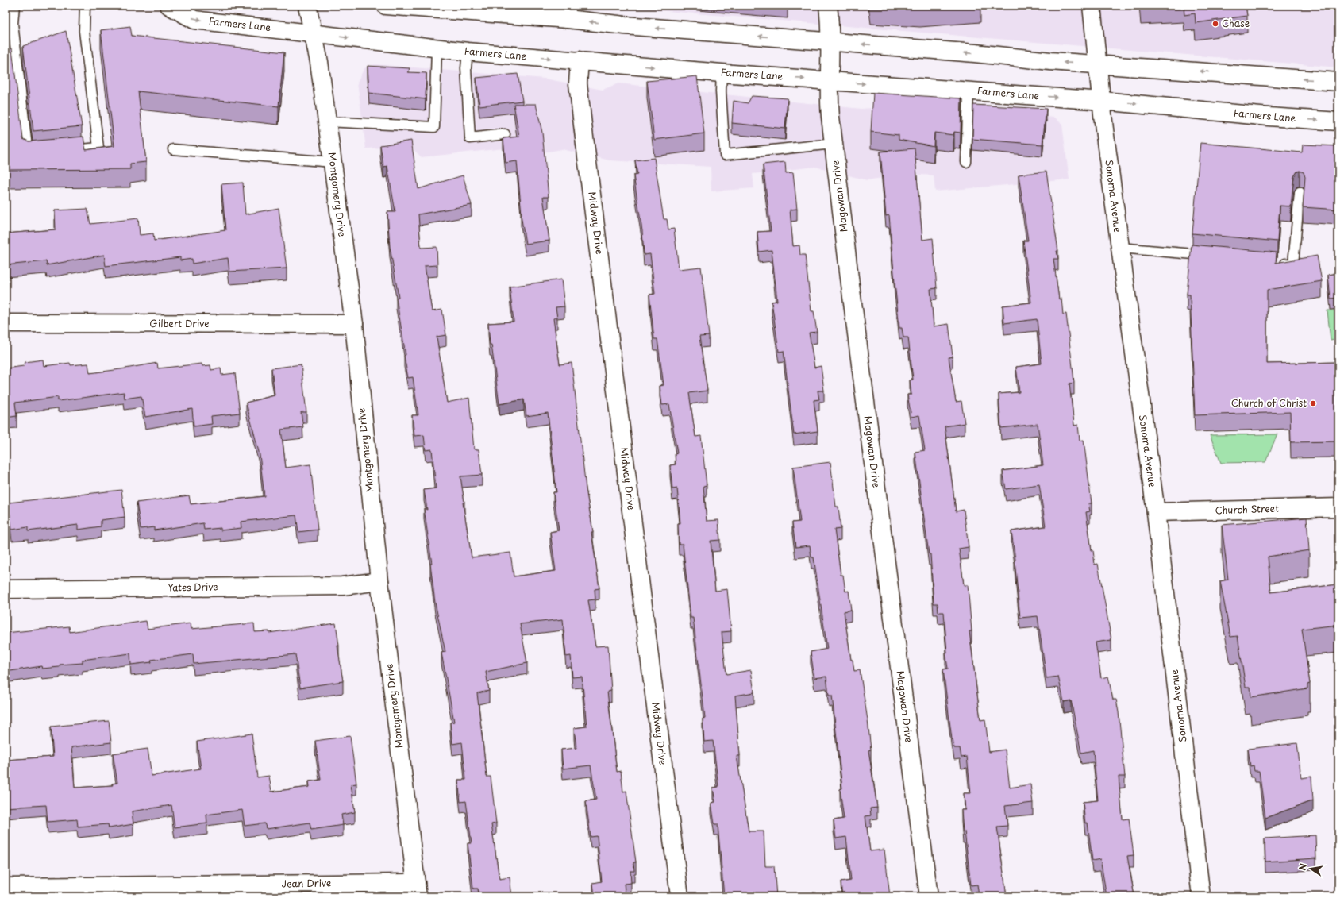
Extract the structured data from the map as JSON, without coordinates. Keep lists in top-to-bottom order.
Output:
{
  "streets": {
    "street": [
      "Farmers Lane",
      "Montgomery Drive",
      "Magowan Drive",
      "Sonoma Avenue",
      "Midway Drive",
      "Gilbert Drive",
      "Church Street",
      "Yates Drive",
      "Jean Drive"
    ]
  },
  "crossings": [
    ["Farmers Lane", "Montgomery Drive"],
    ["Farmers Lane", "Magowan Drive"],
    ["Farmers Lane", "Sonoma Avenue"],
    ["Farmers Lane", "Midway Drive"],
    ["Montgomery Drive", "Gilbert Drive"],
    ["Montgomery Drive", "Yates Drive"],
    ["Montgomery Drive", "Jean Drive"],
    ["Sonoma Avenue", "Church Street"]
  ],
  "places": ["Chase", "Church of Christ"],
  "north": "left"
}
